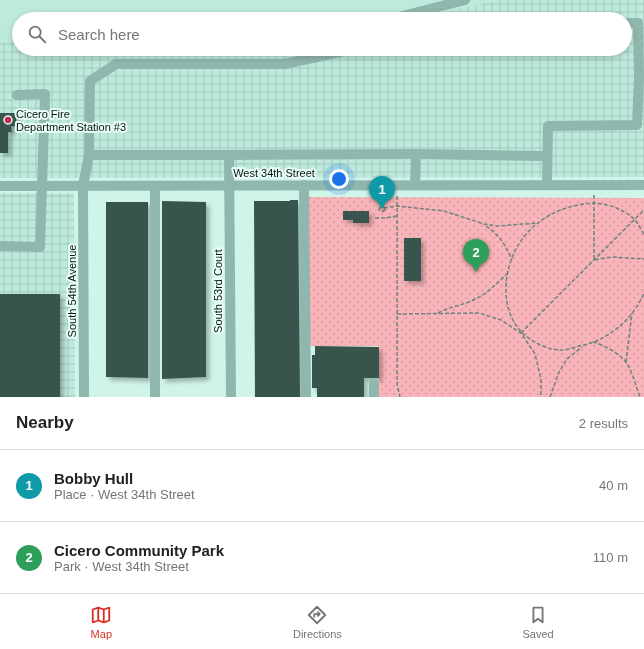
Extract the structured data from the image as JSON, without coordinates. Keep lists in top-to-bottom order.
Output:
{
  "streets": {
    "street": ["West 34th Street", "South 54th Avenue", "South 53rd Court"]
  },
  "crossings": [
    ["West 34th Street", "South 54th Avenue"],
    ["West 34th Street", "South 53rd Court"]
  ],
  "places": ["Cicero Fire Department Station #3"],
  "page": {
    "search": "Search here",
    "pins": ["1", "2"],
    "heading": ["Nearby", "2 results"],
    "list": [
      {
        "mark": "1",
        "name": "Bobby Hull",
        "note": "Place · West 34th Street",
        "value": "40 m"
      },
      {
        "mark": "2",
        "name": "Cicero Community Park",
        "note": "Park · West 34th Street",
        "value": "110 m"
      }
    ],
    "nav": ["Map", "Directions", "Saved"]
  }
}
